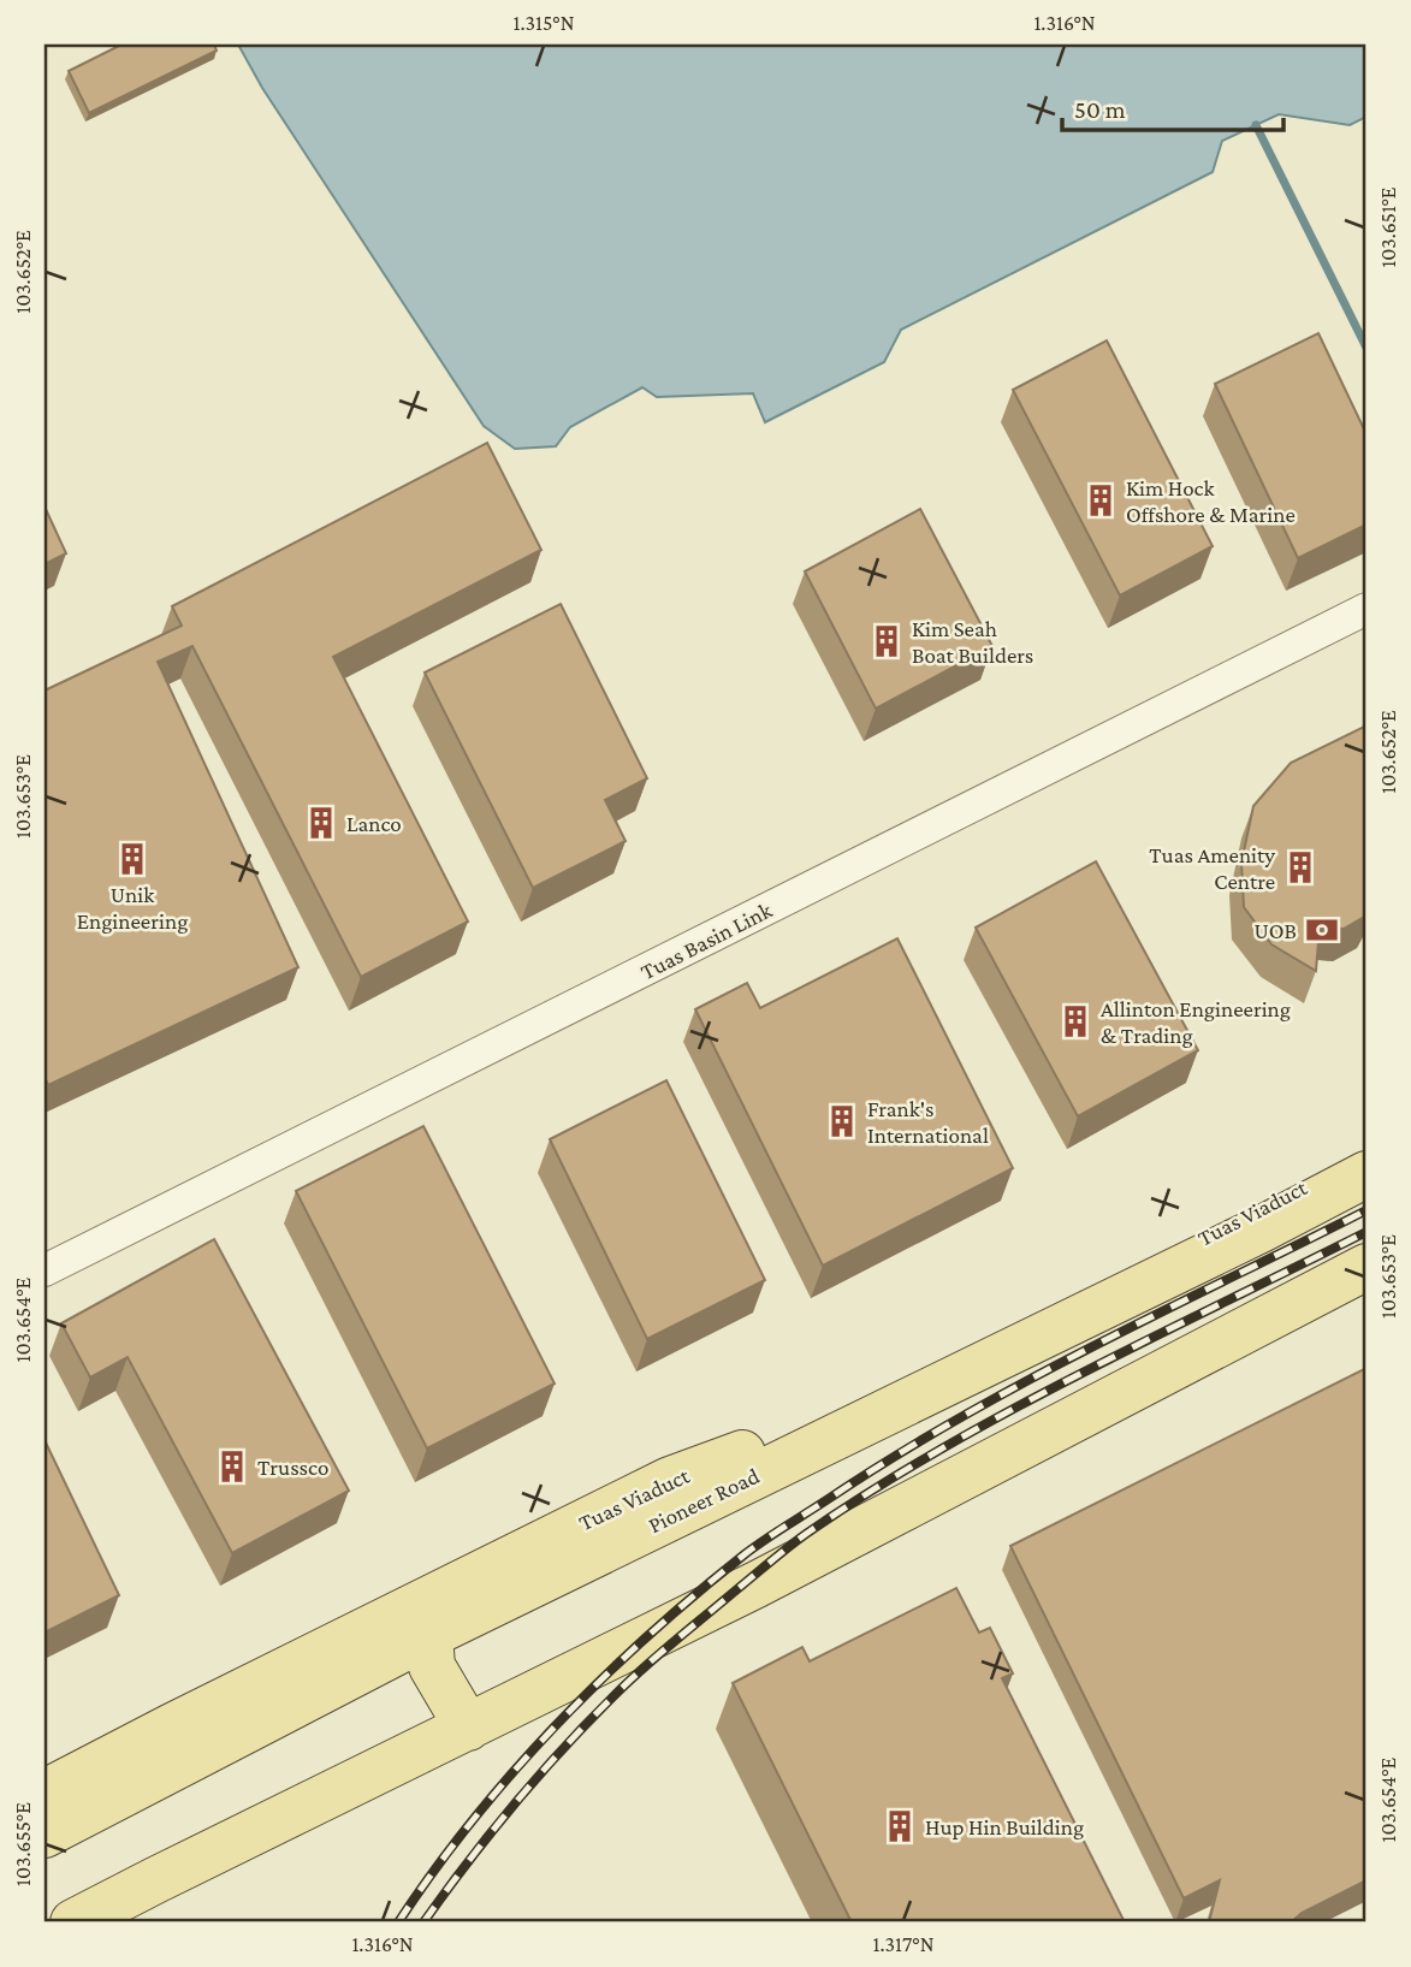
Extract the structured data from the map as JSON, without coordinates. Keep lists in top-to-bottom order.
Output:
{
  "streets": {
    "main road": ["Tuas Viaduct", "Pioneer Road"],
    "street": ["Tuas Basin Link"]
  },
  "places": {
    "building": [
      "Kim Hock Offshore & Marine",
      "Kim Seah Boat Builders",
      "Lanco",
      "Unik Engineering",
      "Tuas Amenity Centre",
      "Allinton Engineering & Trading",
      "Frank's International",
      "Trussco",
      "Hup Hin Building"
    ],
    "bank": ["UOB"]
  },
  "scale_bar": "50 m",
  "coordinates": [
    "1.315°N",
    "1.316°N",
    "103.651°E",
    "103.652°E",
    "103.653°E",
    "103.654°E",
    "103.655°E",
    "1.317°N"
  ]
}
